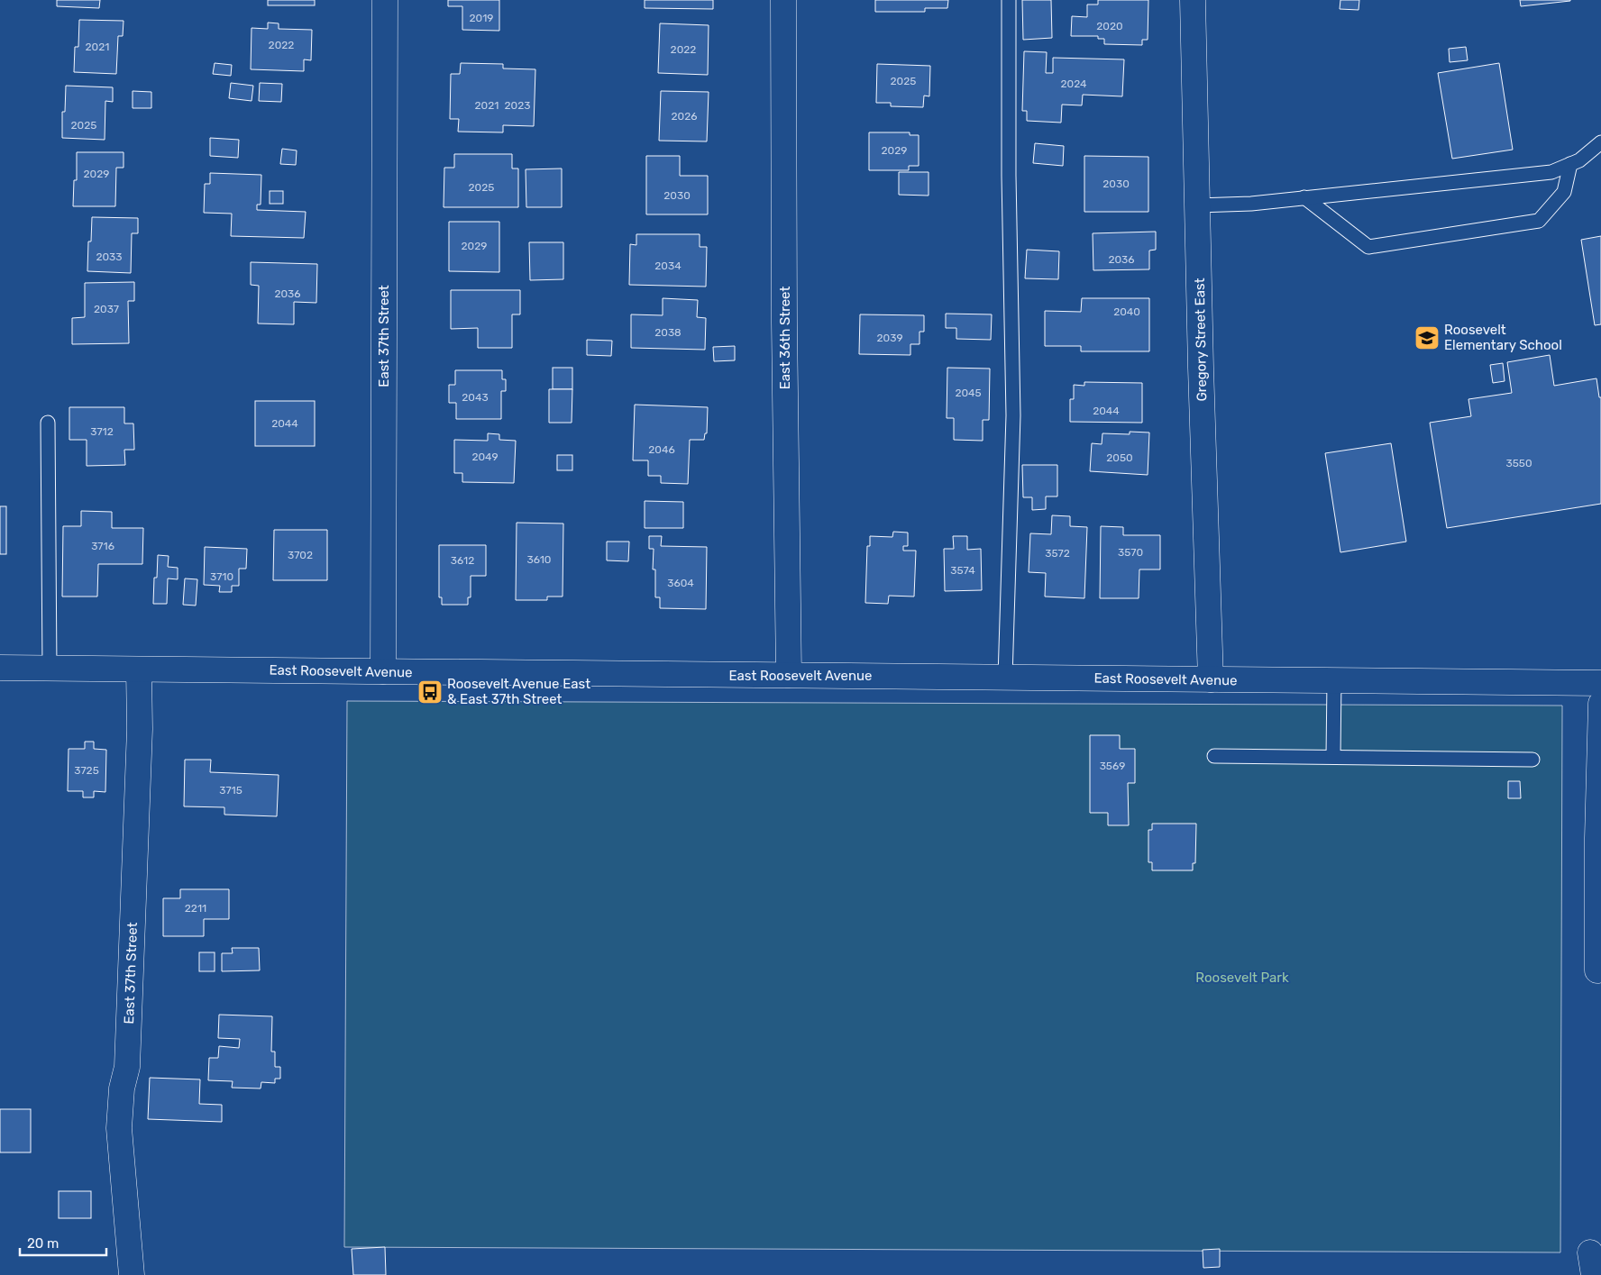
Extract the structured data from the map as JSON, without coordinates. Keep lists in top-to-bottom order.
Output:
{
  "streets": {
    "street": [
      "East 37th Street",
      "East 36th Street",
      "Gregory Street East",
      "East Roosevelt Avenue"
    ]
  },
  "crossings": [
    ["East 37th Street", "East Roosevelt Avenue"],
    ["East 36th Street", "East Roosevelt Avenue"],
    ["Gregory Street East", "East Roosevelt Avenue"]
  ],
  "parks": ["Roosevelt Park"],
  "places": {
    "school or university": ["Roosevelt Elementary School"],
    "bus stop": ["Roosevelt Avenue East & East 37th Street"]
  },
  "house_numbers": [
    "2019",
    "2020",
    "2022",
    "2021",
    "2022",
    "2025",
    "2024",
    "2021",
    "2023",
    "2026",
    "2025",
    "2029",
    "2029",
    "2030",
    "2025",
    "2030",
    "2029",
    "2033",
    "2036",
    "2034",
    "2036",
    "2037",
    "2040",
    "2038",
    "2039",
    "2045",
    "2043",
    "2044",
    "2044",
    "3712",
    "2046",
    "2049",
    "2050",
    "3550",
    "3716",
    "3570",
    "3572",
    "3702",
    "3610",
    "3612",
    "3574",
    "3710",
    "3604",
    "3569",
    "3725",
    "3715",
    "2211"
  ],
  "scale_bar": "20 m"
}
